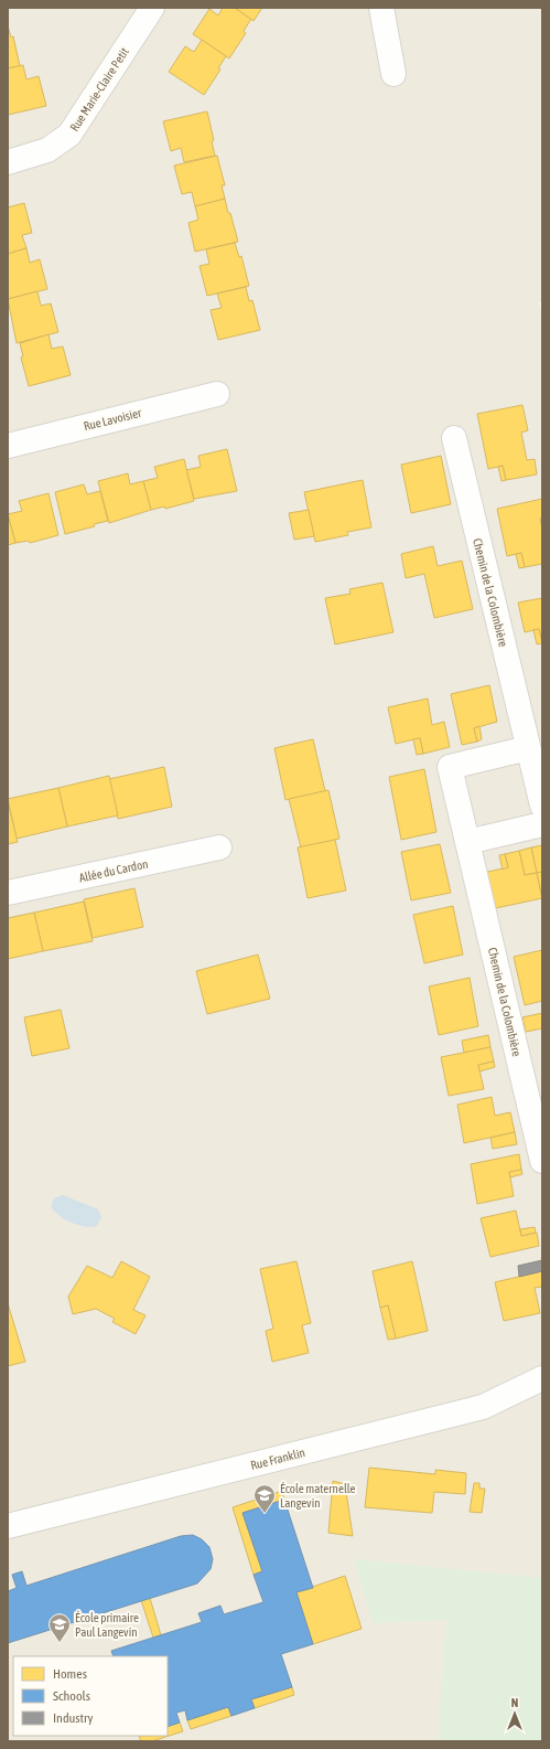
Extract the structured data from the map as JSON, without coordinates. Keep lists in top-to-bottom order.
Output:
{
  "streets": {
    "street": [
      "Rue Marie-Claire Petit",
      "Rue Lavoisier",
      "Chemin de la Colombière",
      "Allée du Cardon",
      "Rue Franklin"
    ]
  },
  "places": {
    "school or university": ["École maternelle Langevin", "École primaire Paul Langevin"]
  },
  "legend": ["Homes", "Schools", "Industry"],
  "north": "top"
}
